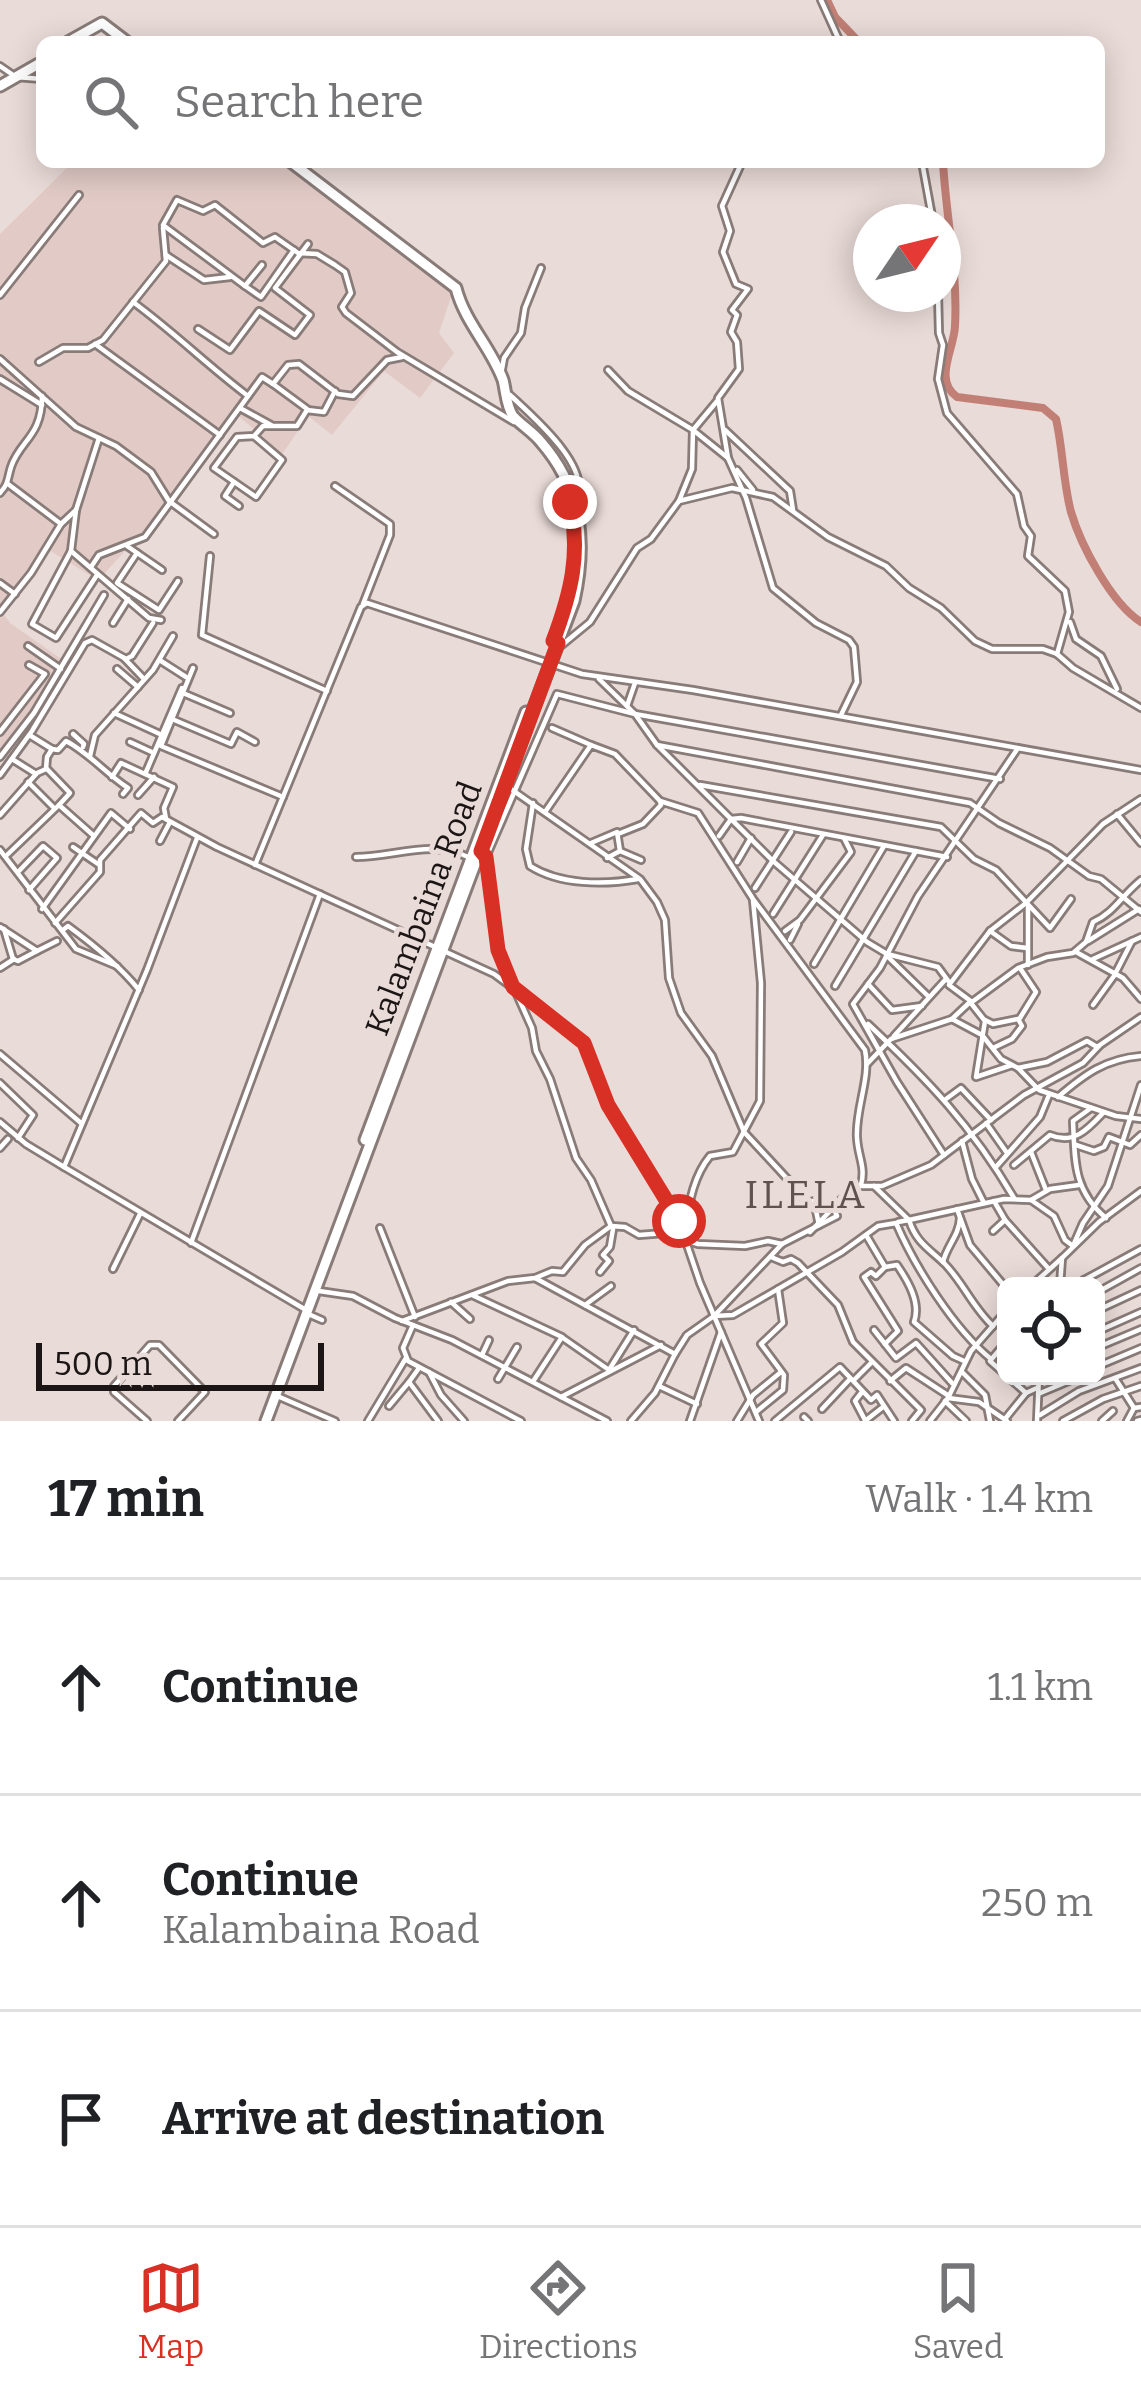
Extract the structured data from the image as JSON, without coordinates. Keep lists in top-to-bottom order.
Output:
{
  "streets": {
    "main road": ["Kalambaina Road"]
  },
  "districts": ["ILELA"],
  "scale_bar": "500 m",
  "north": "top right",
  "page": {
    "search": "Search here",
    "scale": "500 m",
    "heading": ["17 min", "Walk · 1.4 km"],
    "list": [
      ["Continue", "1.1 km"],
      ["Continue", "Kalambaina Road", "250 m"],
      "Arrive at destination"
    ],
    "nav": ["Map", "Directions", "Saved"]
  }
}
